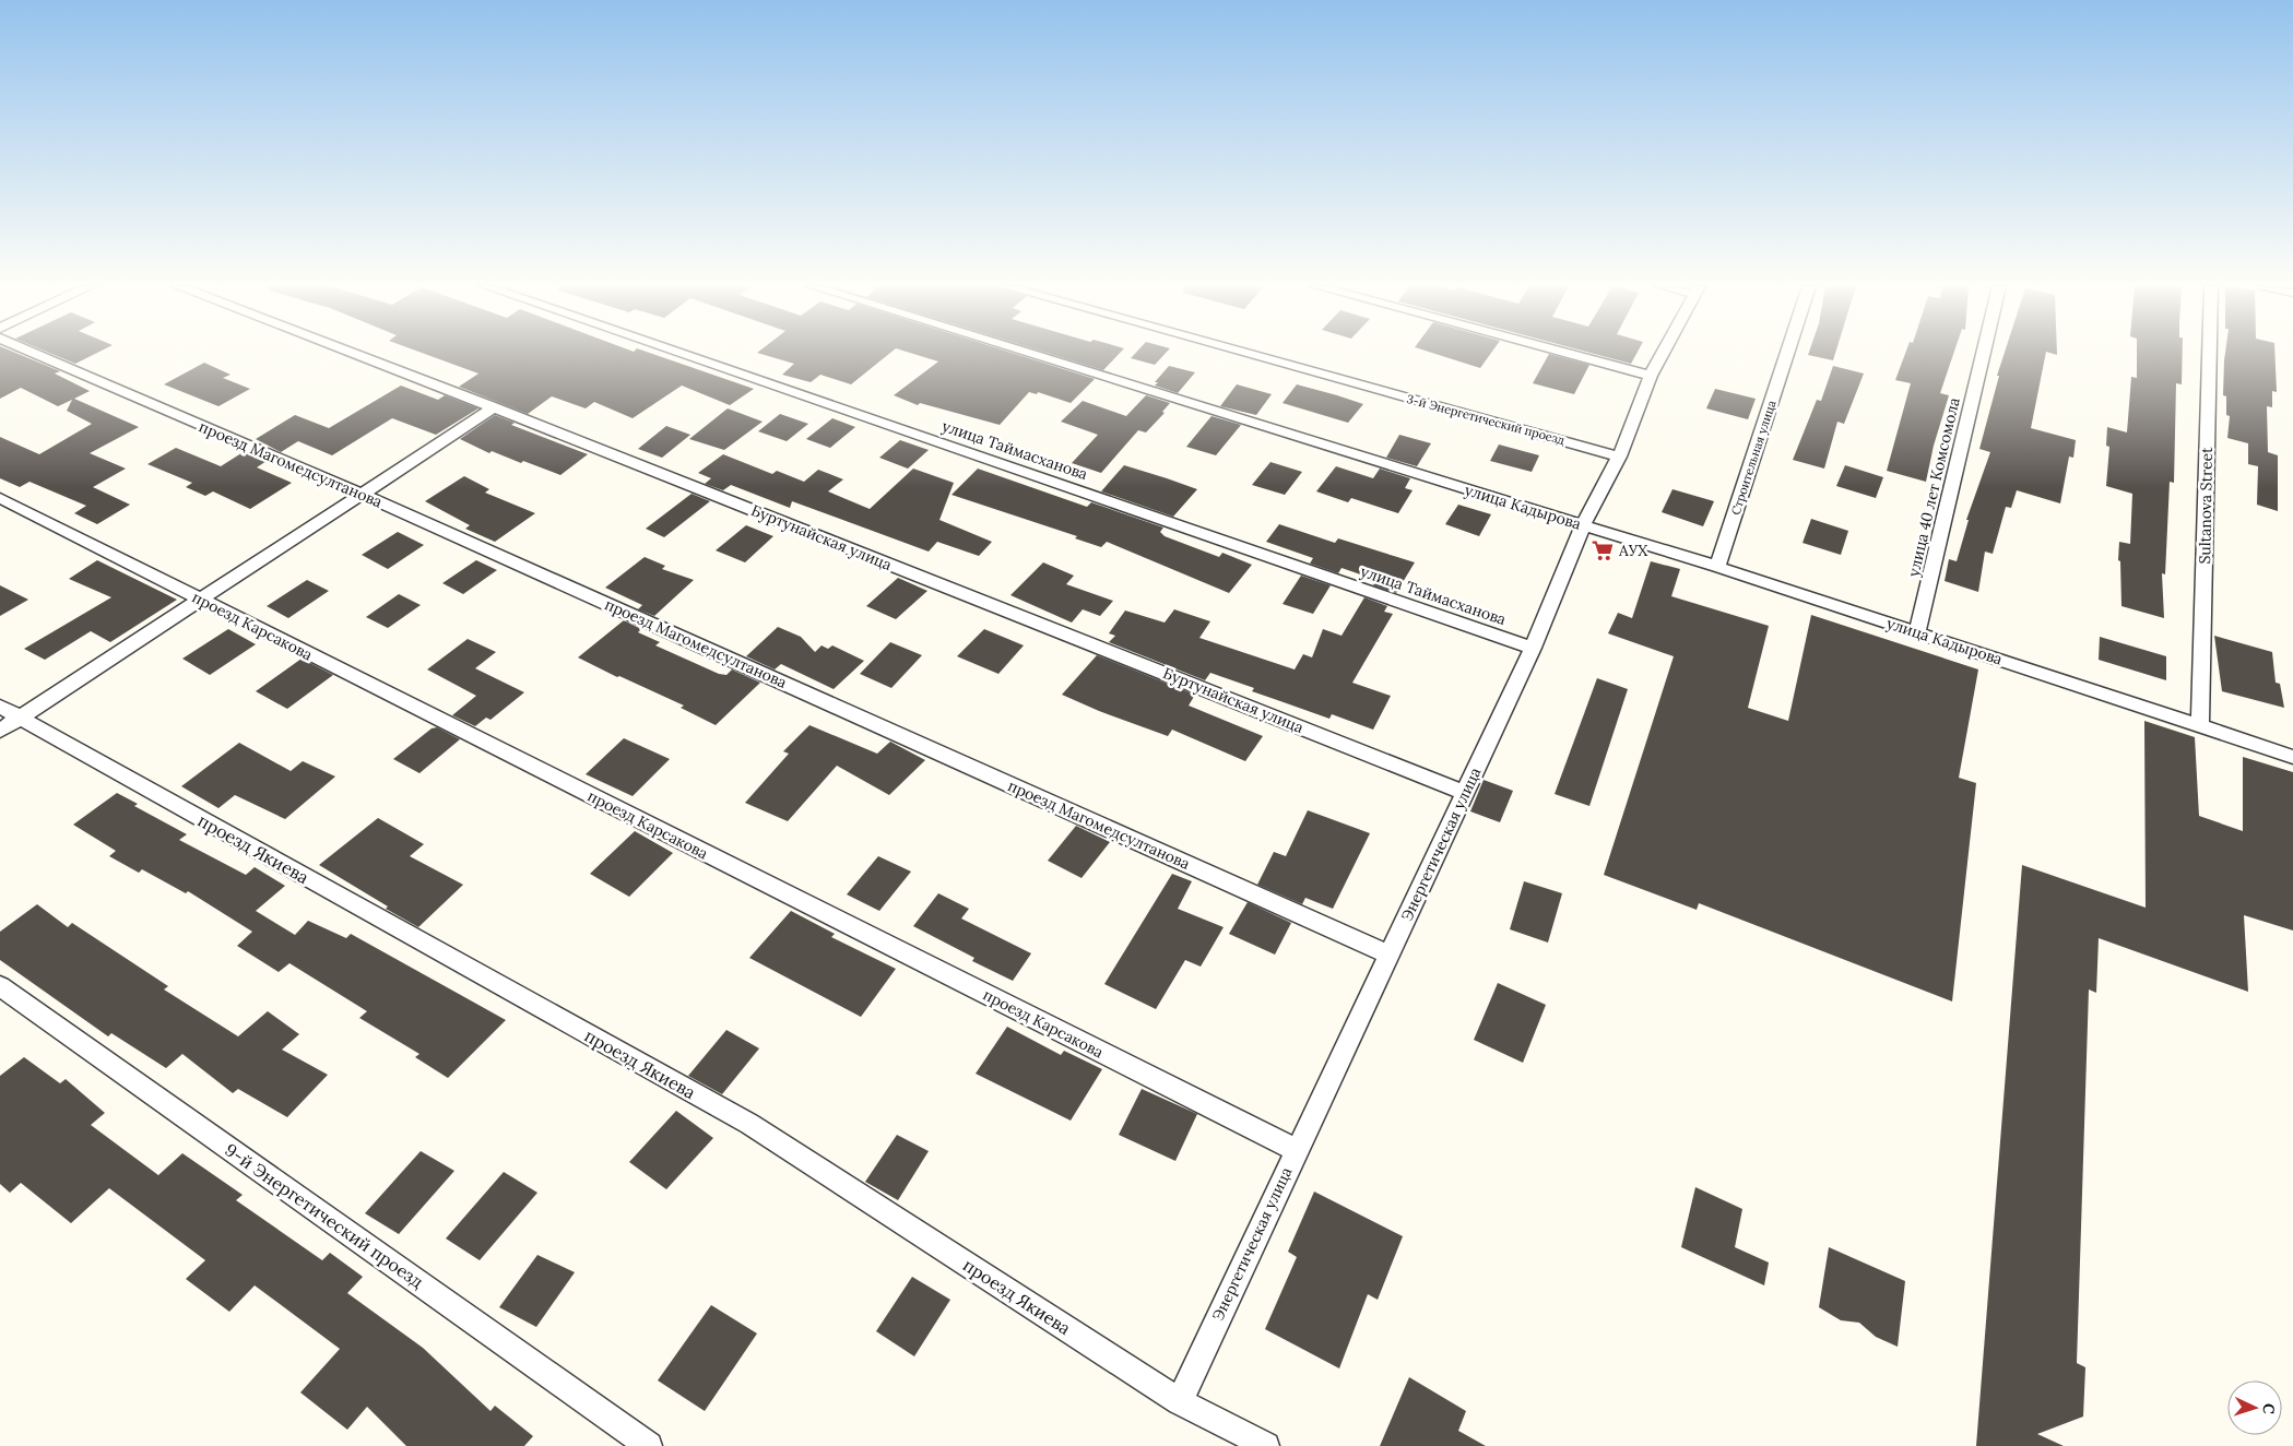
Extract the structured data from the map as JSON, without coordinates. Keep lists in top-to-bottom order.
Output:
{
  "streets": {
    "street": [
      "3-й Энергетический проезд",
      "улица Таймасханова",
      "Строительная улица",
      "проезд Магомедсултанова",
      "улица 40 лет Комсомола",
      "Sultanova Street",
      "улица Кадырова",
      "Буртунайская улица",
      "проезд Карсакова",
      "Энергетическая улица",
      "проезд Якиева",
      "9-й Энергетический проезд"
    ]
  },
  "crossings": [
    ["3-й Энергетический проезд", "Энергетическая улица"],
    ["улица Таймасханова", "Энергетическая улица"],
    ["Строительная улица", "улица Кадырова"],
    ["проезд Магомедсултанова", "Энергетическая улица"],
    ["улица 40 лет Комсомола", "улица Кадырова"],
    ["Sultanova Street", "улица Кадырова"],
    ["улица Кадырова", "Энергетическая улица"],
    ["Буртунайская улица", "Энергетическая улица"],
    ["проезд Карсакова", "Энергетическая улица"],
    ["Энергетическая улица", "проезд Якиева"]
  ],
  "places": {
    "supermarket": ["АУХ"]
  },
  "north": "right"
}
